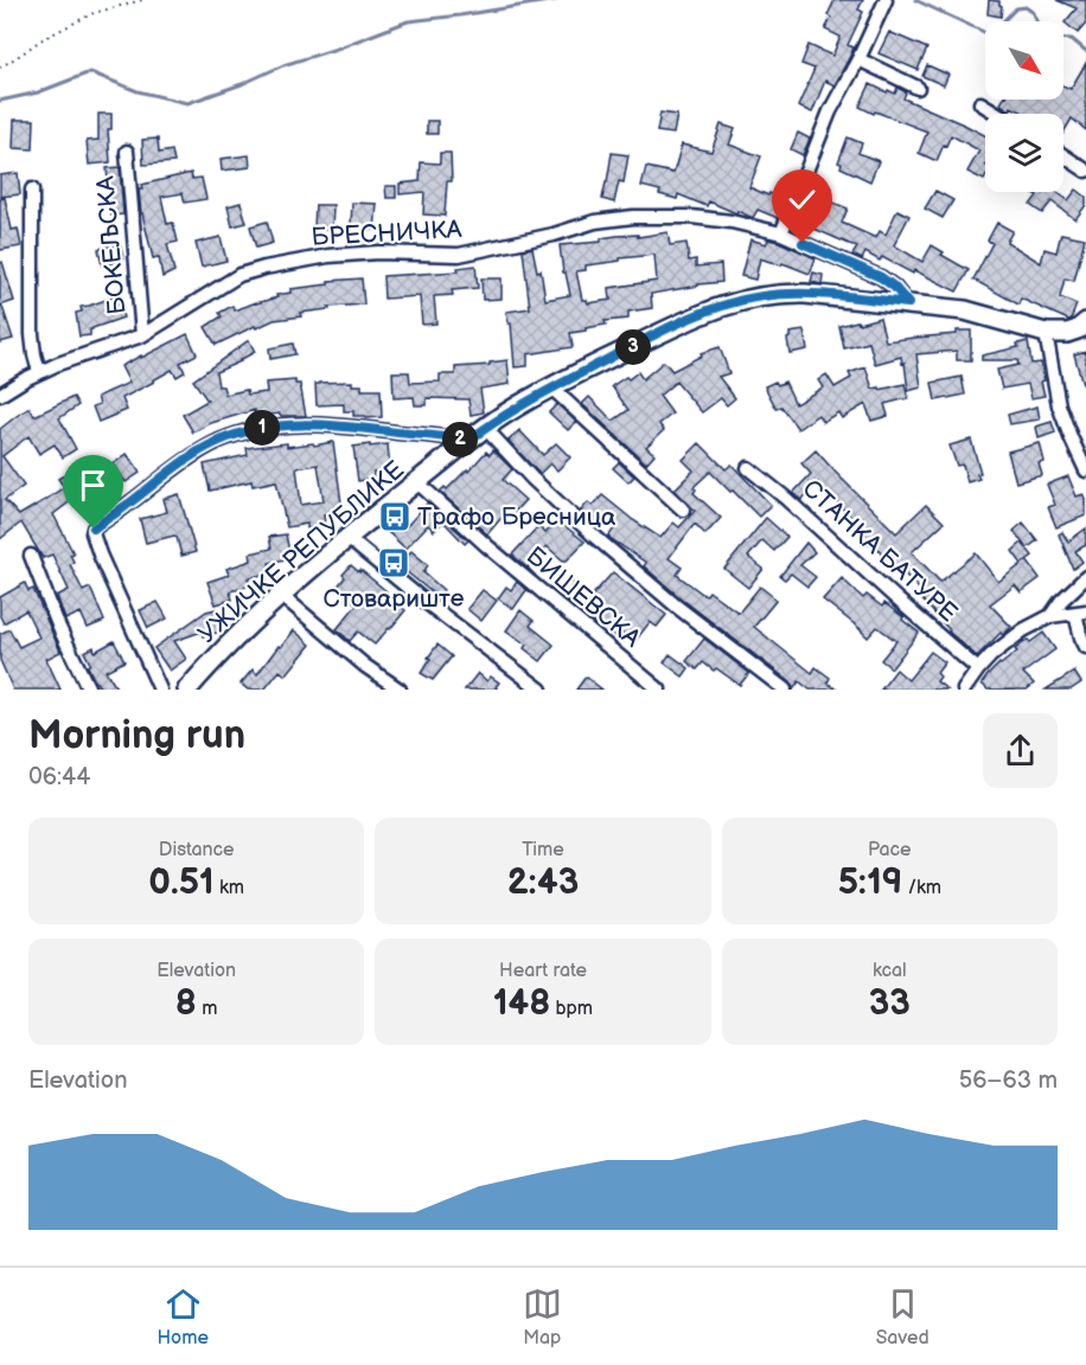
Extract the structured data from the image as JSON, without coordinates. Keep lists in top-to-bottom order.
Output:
{
  "streets": {
    "street": [
      "БРЕСНИЧКА",
      "БОКЕЉСКА",
      "СТАНКА БАТУРЕ",
      "УЖИЧКЕ РЕПУБЛИКЕ",
      "БИШЕВСКА"
    ]
  },
  "crossings": [
    ["БРЕСНИЧКА", "БОКЕЉСКА"],
    ["БРЕСНИЧКА", "УЖИЧКЕ РЕПУБЛИКЕ"],
    ["УЖИЧКЕ РЕПУБЛИКЕ", "БИШЕВСКА"]
  ],
  "places": {
    "bus stop": ["Трафо Бресница", "Стовариште"]
  },
  "north": "bottom right",
  "page": {
    "pins": ["3", "1", "2"],
    "heading": ["Morning run", "06:44"],
    "stats": [
      ["Distance", "0.51 km"],
      ["Time", "2:43"],
      ["Pace", "5:19 /km"],
      ["Elevation", "8 m"],
      ["Heart rate", "148 bpm"],
      ["kcal", "33"]
    ],
    "chart": ["Elevation", "56–63 m"],
    "tabs": ["Home", "Map", "Saved"]
  }
}
